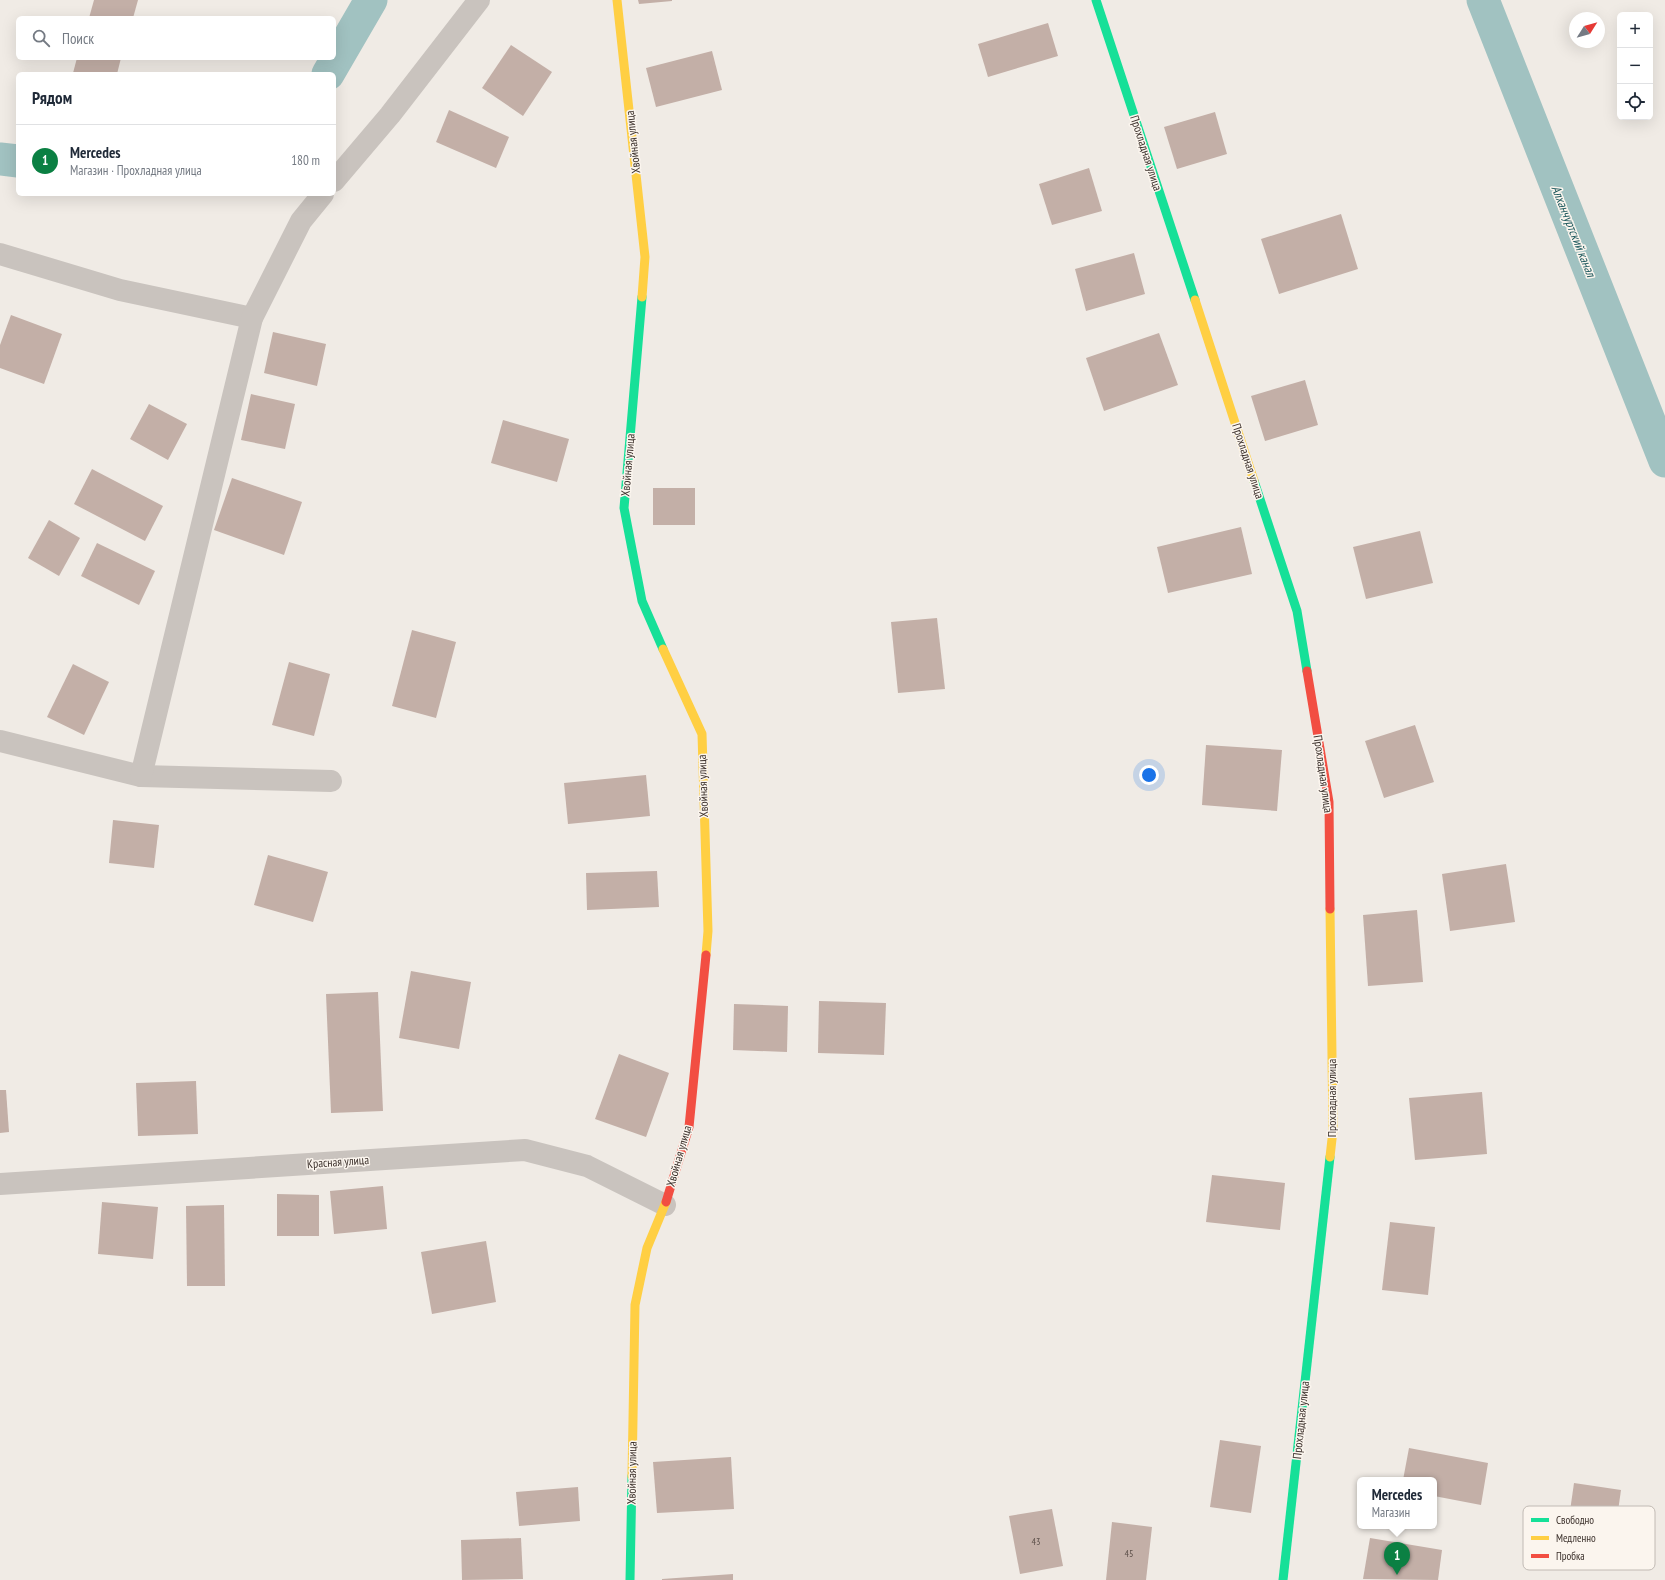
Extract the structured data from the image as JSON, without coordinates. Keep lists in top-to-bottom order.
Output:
{
  "streets": {
    "street": ["Хвойная улица", "Прохладная улица", "Красная улица"]
  },
  "crossings": [
    ["Хвойная улица", "Красная улица"]
  ],
  "water": ["Алханчуртский канал"],
  "house_numbers": ["43", "45"],
  "legend": ["Свободно", "Медленно", "Пробка"],
  "north": "top right",
  "page": {
    "map_buttons": ["+", "−"],
    "search": "Поиск",
    "heading": "Рядом",
    "list": [
      {
        "mark": "1",
        "name": "Mercedes",
        "note": "Магазин · Прохладная улица",
        "value": "180 m"
      }
    ],
    "popup": ["Mercedes", "Магазин"],
    "pins": "1"
  }
}
